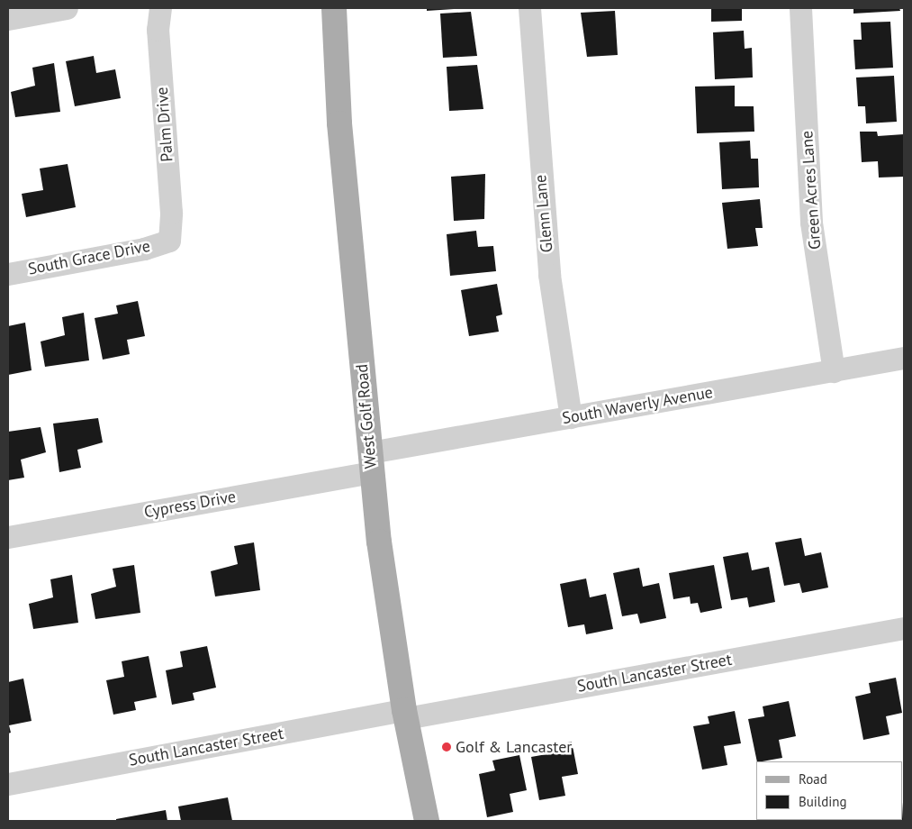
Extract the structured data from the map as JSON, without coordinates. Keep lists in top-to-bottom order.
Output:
{
  "streets": {
    "main road": ["West Golf Road"],
    "street": [
      "Palm Drive",
      "Green Acres Lane",
      "Glenn Lane",
      "South Grace Drive",
      "South Waverly Avenue",
      "Cypress Drive",
      "South Lancaster Street"
    ]
  },
  "crossings": [
    ["Palm Drive", "South Grace Drive"],
    ["Green Acres Lane", "South Waverly Avenue"],
    ["Glenn Lane", "South Waverly Avenue"],
    ["South Waverly Avenue", "West Golf Road"],
    ["South Waverly Avenue", "Cypress Drive"],
    ["West Golf Road", "Cypress Drive"],
    ["West Golf Road", "South Lancaster Street"]
  ],
  "places": ["Golf & Lancaster"],
  "legend": ["Road", "Building"]
}
